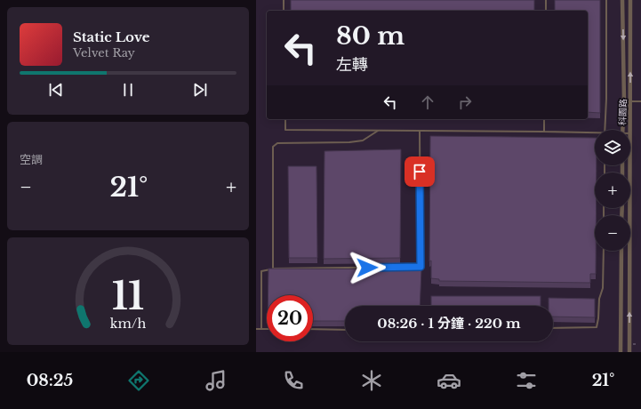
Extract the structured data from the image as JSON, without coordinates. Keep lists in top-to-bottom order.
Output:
{
  "streets": {
    "street": ["科園路"]
  },
  "page": {
    "turn": ["80 m", "左轉"],
    "song": ["Static Love", "Velvet Ray"],
    "tile": "空調",
    "map_buttons": ["+", "−"],
    "heat": ["−", "21°", "+"],
    "limit": "20",
    "trip": "08:26 · 1 分鐘 · 220 m",
    "tabs": ["08:25", "21°"],
    "gauge": ["11", "km/h"]
  }
}
